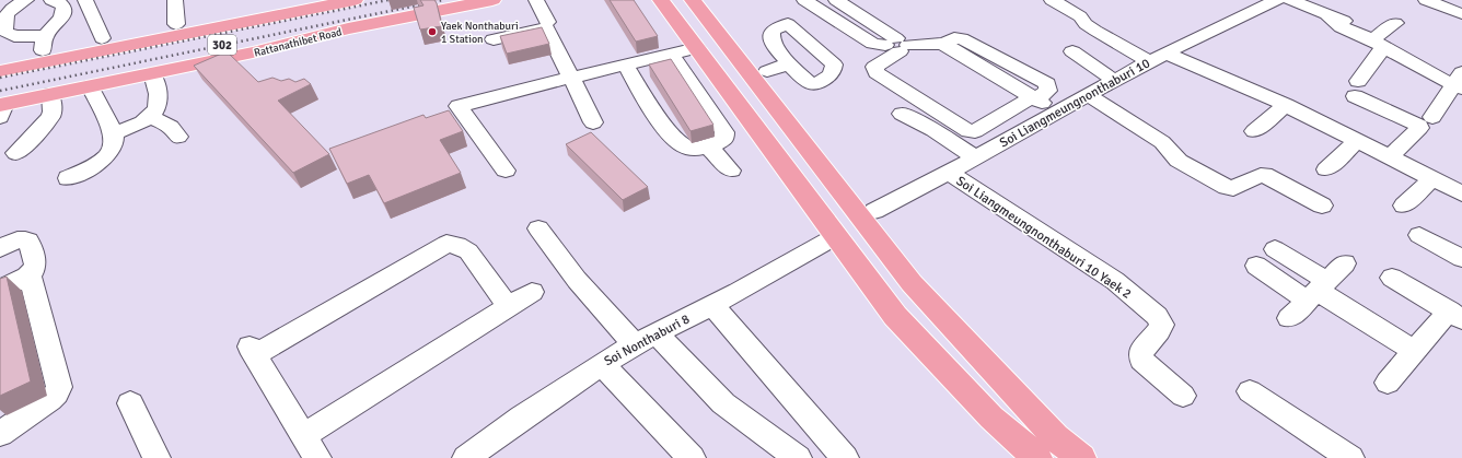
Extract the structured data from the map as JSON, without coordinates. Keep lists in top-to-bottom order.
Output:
{
  "streets": {
    "main road": ["Rattanathibet Road", "302"],
    "street": ["Soi Liangmeungnonthaburi 10", "Soi Liangmeungnonthaburi 10 Yaek 2", "Soi Nonthaburi 8"]
  },
  "crossings": [
    ["Soi Liangmeungnonthaburi 10", "Soi Liangmeungnonthaburi 10 Yaek 2"]
  ],
  "places": ["Yaek Nonthaburi 1 Station"]
}
